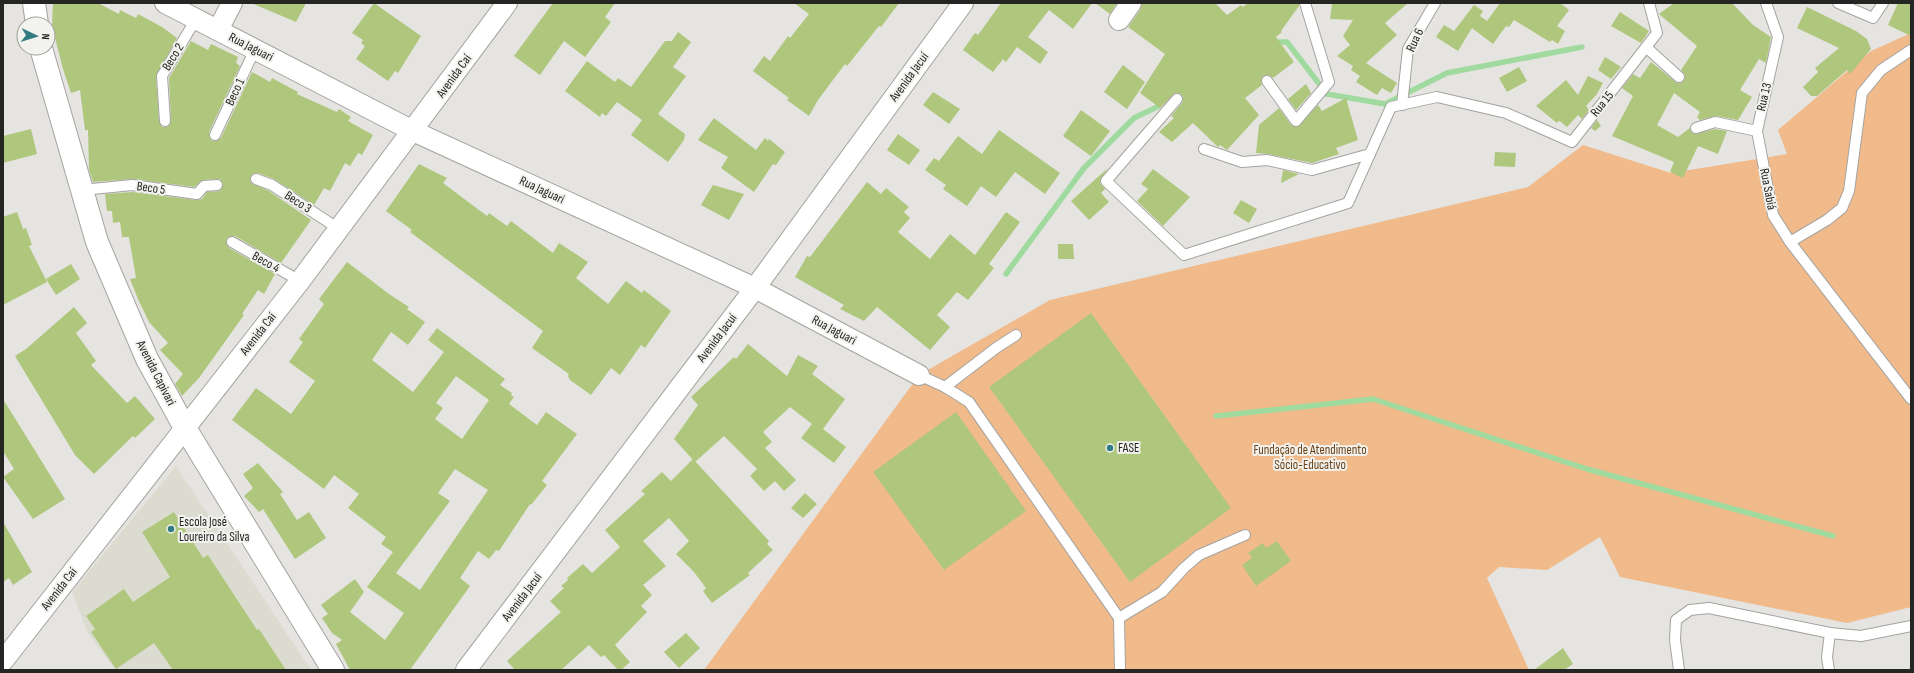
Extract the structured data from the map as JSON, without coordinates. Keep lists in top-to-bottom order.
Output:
{
  "streets": {
    "street": [
      "Rua Jaguari",
      "Avenida Caí",
      "Avenida Jacuí",
      "Avenida Capivari"
    ],
    "lane": [
      "Rua 6",
      "Beco 2",
      "Beco 1",
      "Rua 13",
      "Rua 15",
      "Beco 5",
      "Rua Sabiá",
      "Beco 3",
      "Beco 4"
    ]
  },
  "crossings": [
    ["Rua 6", "Rua 15"],
    ["Rua Jaguari", "Beco 2"],
    ["Rua Jaguari", "Avenida Caí"],
    ["Rua Jaguari", "Avenida Jacuí"],
    ["Rua Jaguari", "Beco 1"],
    ["Avenida Caí", "Beco 3"],
    ["Avenida Caí", "Beco 4"],
    ["Avenida Caí", "Avenida Capivari"],
    ["Rua 13", "Rua Sabiá"],
    ["Beco 5", "Avenida Capivari"]
  ],
  "parks": ["Fundação de Atendimento Sócio-Educativo"],
  "places": ["FASE", "Escola José Loureiro da Silva"],
  "north": "right"
}
